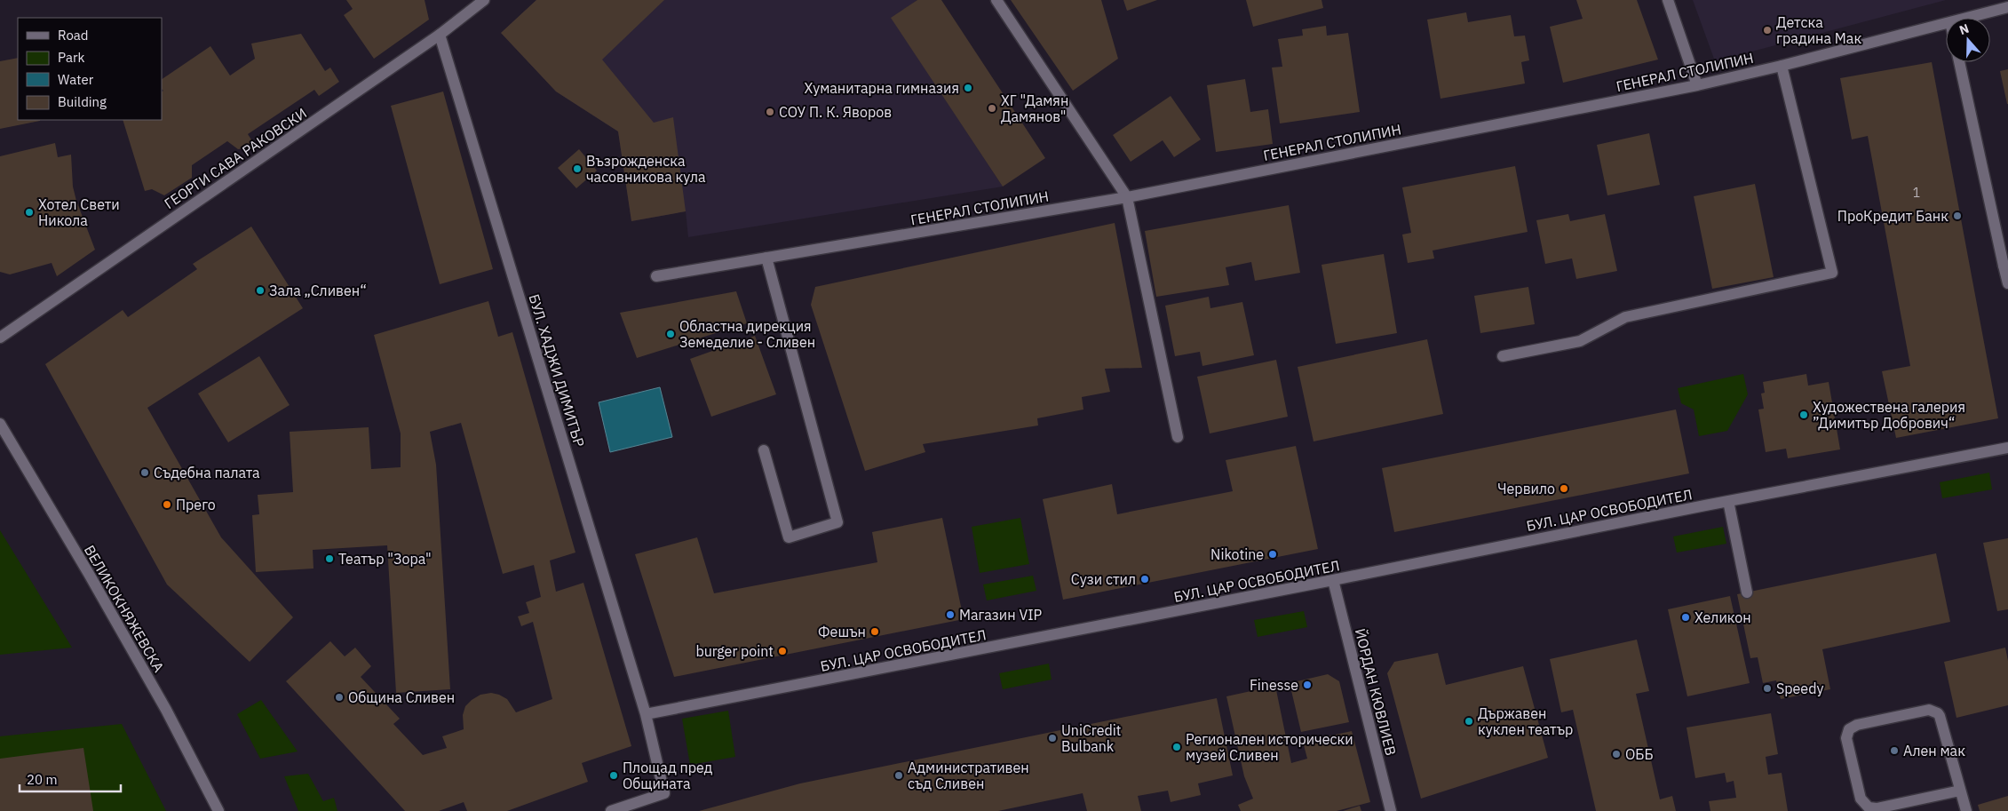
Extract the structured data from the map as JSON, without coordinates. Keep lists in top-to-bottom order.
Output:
{
  "streets": {
    "street": [
      "ГЕНЕРАЛ СТОЛИПИН",
      "ГЕОРГИ САВА РАКОВСКИ",
      "БУЛ. ХАДЖИ ДИМИТЪР",
      "БУЛ. ЦАР ОСВОБОДИТЕЛ",
      "ВЕЛИКОКНЯЖЕВСКА",
      "ЙОРДАН КЮВЛИЕВ"
    ]
  },
  "crossings": [
    ["ГЕОРГИ САВА РАКОВСКИ", "БУЛ. ХАДЖИ ДИМИТЪР"],
    ["БУЛ. ХАДЖИ ДИМИТЪР", "БУЛ. ЦАР ОСВОБОДИТЕЛ"],
    ["БУЛ. ЦАР ОСВОБОДИТЕЛ", "ЙОРДАН КЮВЛИЕВ"]
  ],
  "places": [
    "Детска градина Мак",
    "Хуманитарна гимназия",
    "ХГ \"Дамян Дамянов\"",
    "СОУ П. К. Яворов",
    "Възрожденска часовникова кула",
    "Хотел Свети Никола",
    "ПроКредит Банк",
    "Зала „Сливен“",
    "Областна дирекция Земеделие - Сливен",
    "Художествена галерия ”Димитър Добрович“",
    "Съдебна палата",
    "Червило",
    "Прего",
    "Nikotine",
    "Театър \"Зора\"",
    "Сузи стил",
    "Магазин VIP",
    "Хеликон",
    "Фешън",
    "burger point",
    "Finesse",
    "Speedy",
    "Община Сливен",
    "Държавен куклен театър",
    "UniCredit Bulbank",
    "Регионален исторически музей Сливен",
    "Ален мак",
    "ОББ",
    "Площад пред Общината",
    "Административен съд Сливен"
  ],
  "house_numbers": ["1"],
  "legend": [
    "Road",
    "Park",
    "Water",
    "Building"
  ],
  "scale_bar": "20 m",
  "north": "top"
}
